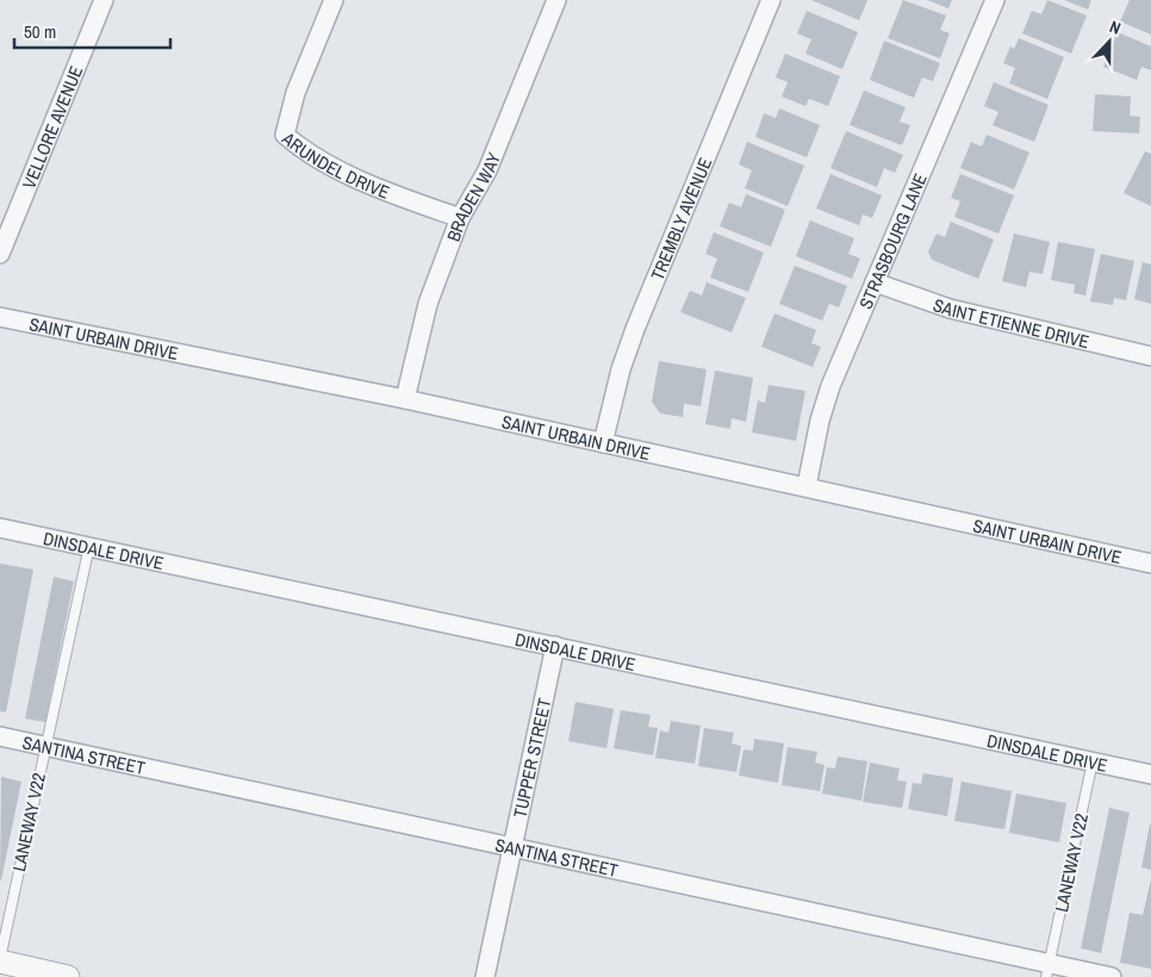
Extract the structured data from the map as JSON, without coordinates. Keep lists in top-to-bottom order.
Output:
{
  "streets": {
    "street": [
      "VELLORE AVENUE",
      "ARUNDEL DRIVE",
      "BRADEN WAY",
      "TREMBLY AVENUE",
      "STRASBOURG LANE",
      "SAINT ETIENNE DRIVE",
      "SAINT URBAIN DRIVE",
      "DINSDALE DRIVE",
      "SANTINA STREET",
      "TUPPER STREET"
    ],
    "lane": ["LANEWAY V22"]
  },
  "crossings": [
    ["ARUNDEL DRIVE", "BRADEN WAY"],
    ["BRADEN WAY", "SAINT URBAIN DRIVE"],
    ["TREMBLY AVENUE", "SAINT URBAIN DRIVE"],
    ["STRASBOURG LANE", "SAINT ETIENNE DRIVE"],
    ["STRASBOURG LANE", "SAINT URBAIN DRIVE"],
    ["DINSDALE DRIVE", "TUPPER STREET"],
    ["DINSDALE DRIVE", "LANEWAY V22"],
    ["SANTINA STREET", "TUPPER STREET"],
    ["SANTINA STREET", "LANEWAY V22"]
  ],
  "scale_bar": "50 m",
  "north": "top"
}
